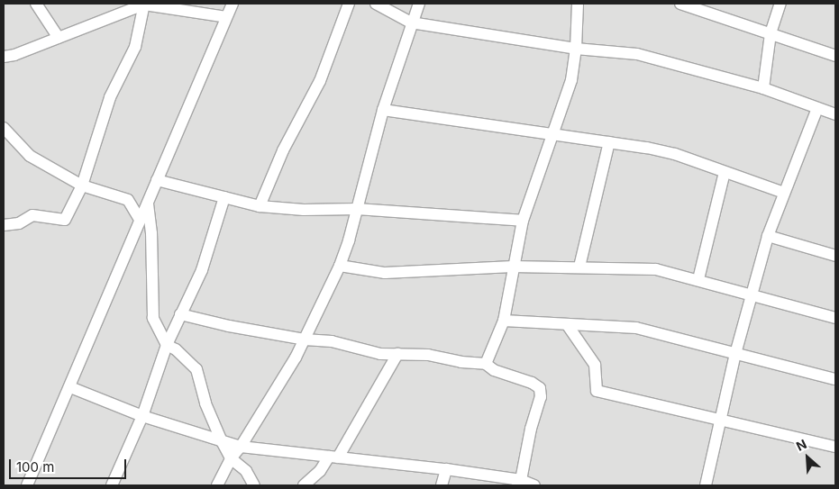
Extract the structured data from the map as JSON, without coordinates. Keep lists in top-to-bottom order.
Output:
{
  "scale_bar": "100 m",
  "north": "top left"
}
